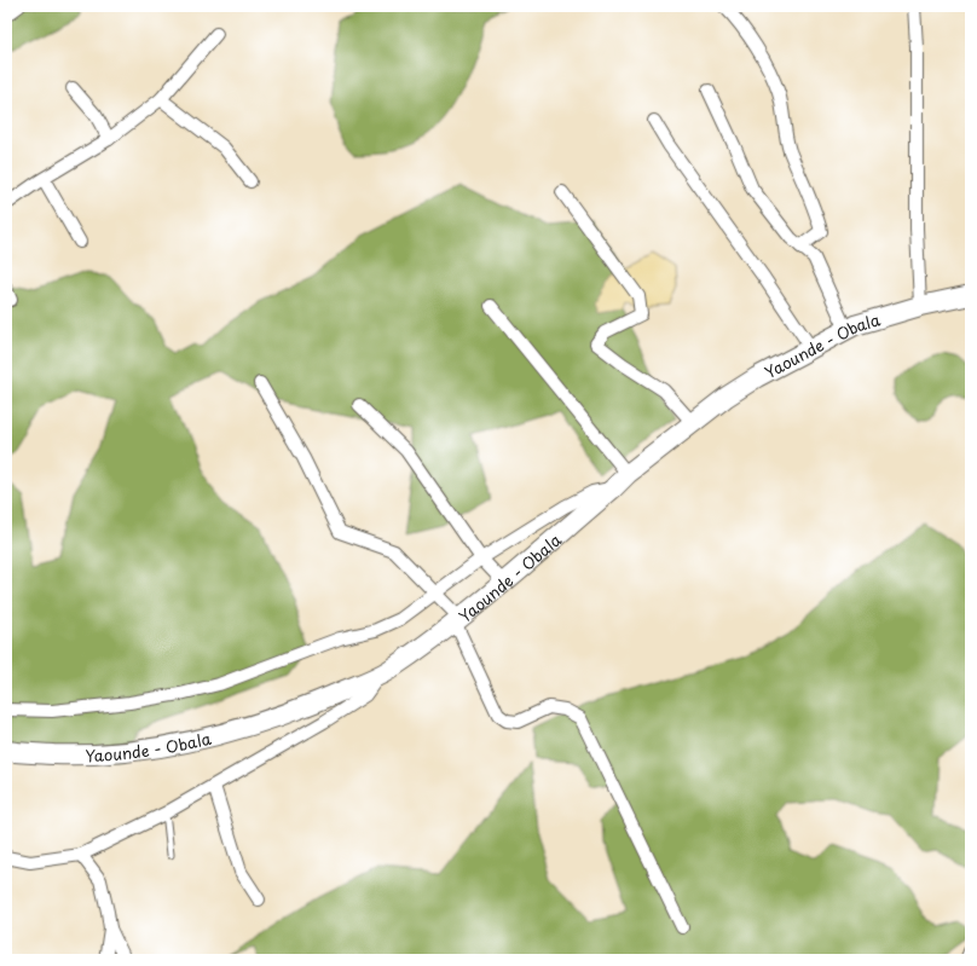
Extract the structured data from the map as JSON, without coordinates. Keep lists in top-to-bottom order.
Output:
{
  "streets": {
    "highway": ["Yaounde - Obala"]
  }
}
